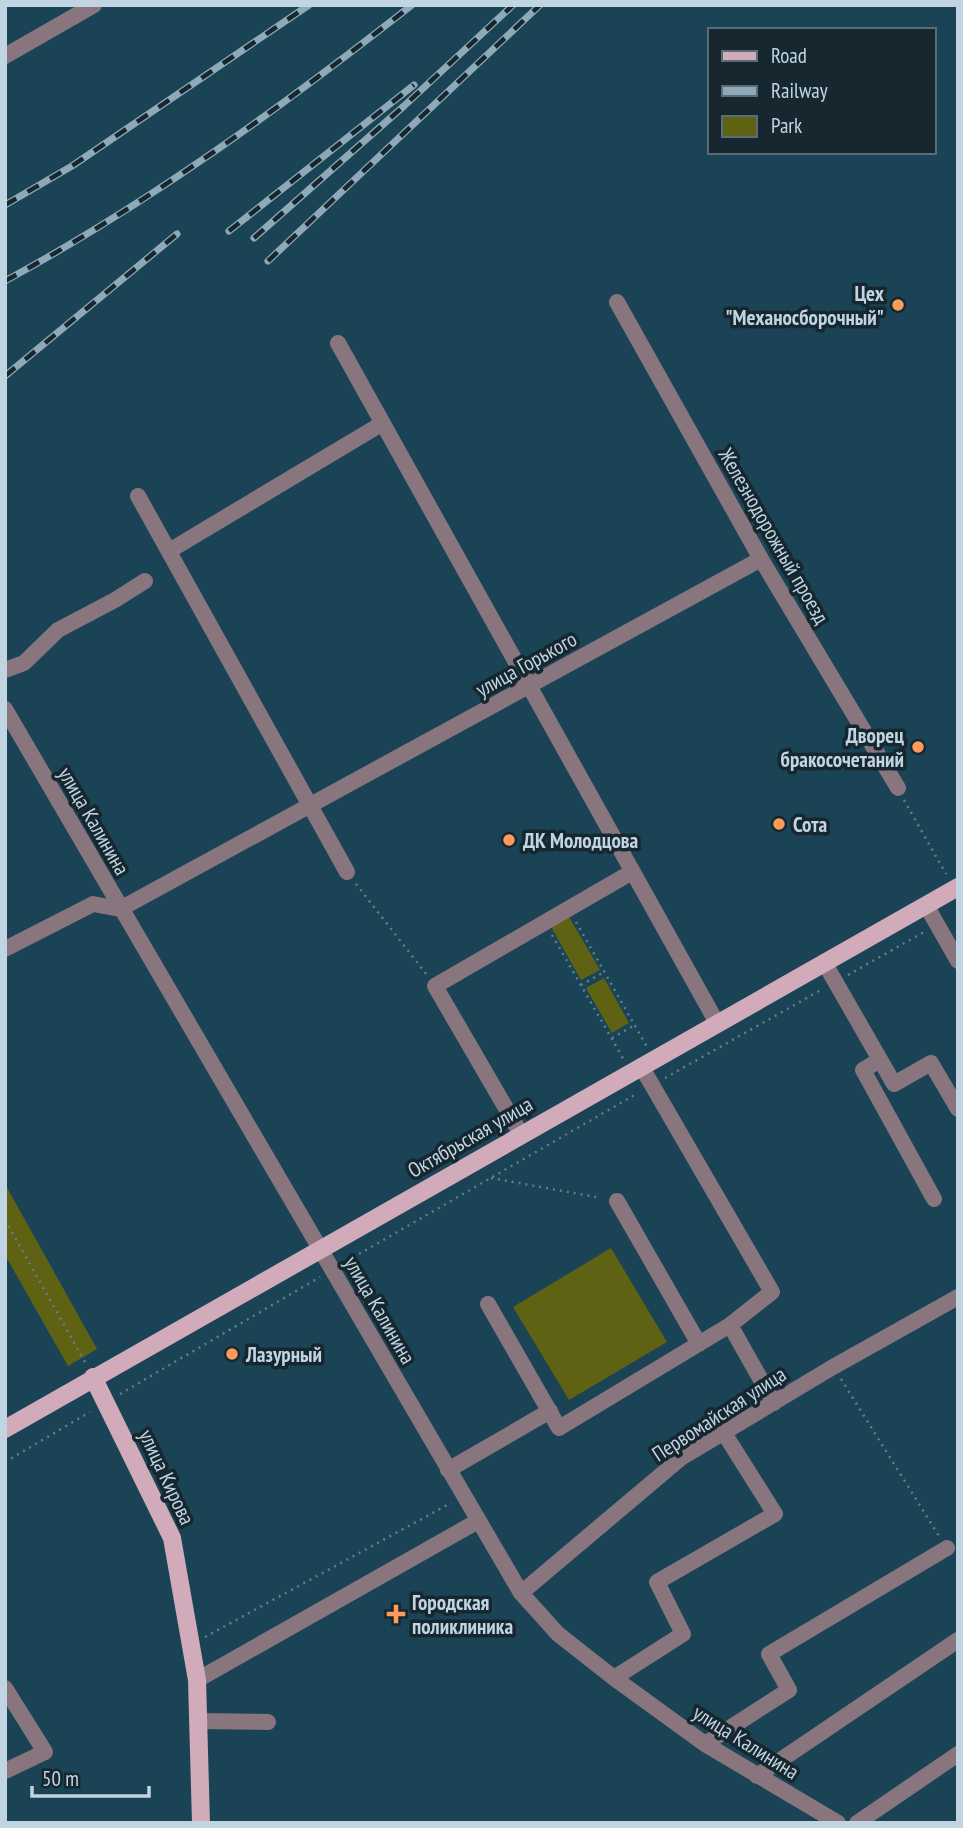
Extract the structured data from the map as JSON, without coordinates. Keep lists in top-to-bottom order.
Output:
{
  "streets": {
    "main road": ["Октябрьская улица", "улица Кирова"],
    "street": [
      "Железнодорожный проезд",
      "улица Горького",
      "улица Калинина",
      "Первомайская улица"
    ]
  },
  "crossings": [
    ["Железнодорожный проезд", "улица Горького"],
    ["улица Горького", "улица Калинина"],
    ["улица Калинина", "Октябрьская улица"],
    ["улица Калинина", "Первомайская улица"],
    ["Октябрьская улица", "улица Кирова"]
  ],
  "places": {
    "other": [
      "Цех \"Механосборочный\"",
      "Дворец бракосочетаний",
      "Сота",
      "ДК Молодцова",
      "Лазурный"
    ],
    "health": ["Городская поликлиника"]
  },
  "legend": ["Road", "Railway", "Park"],
  "scale_bar": "50 m"
}
